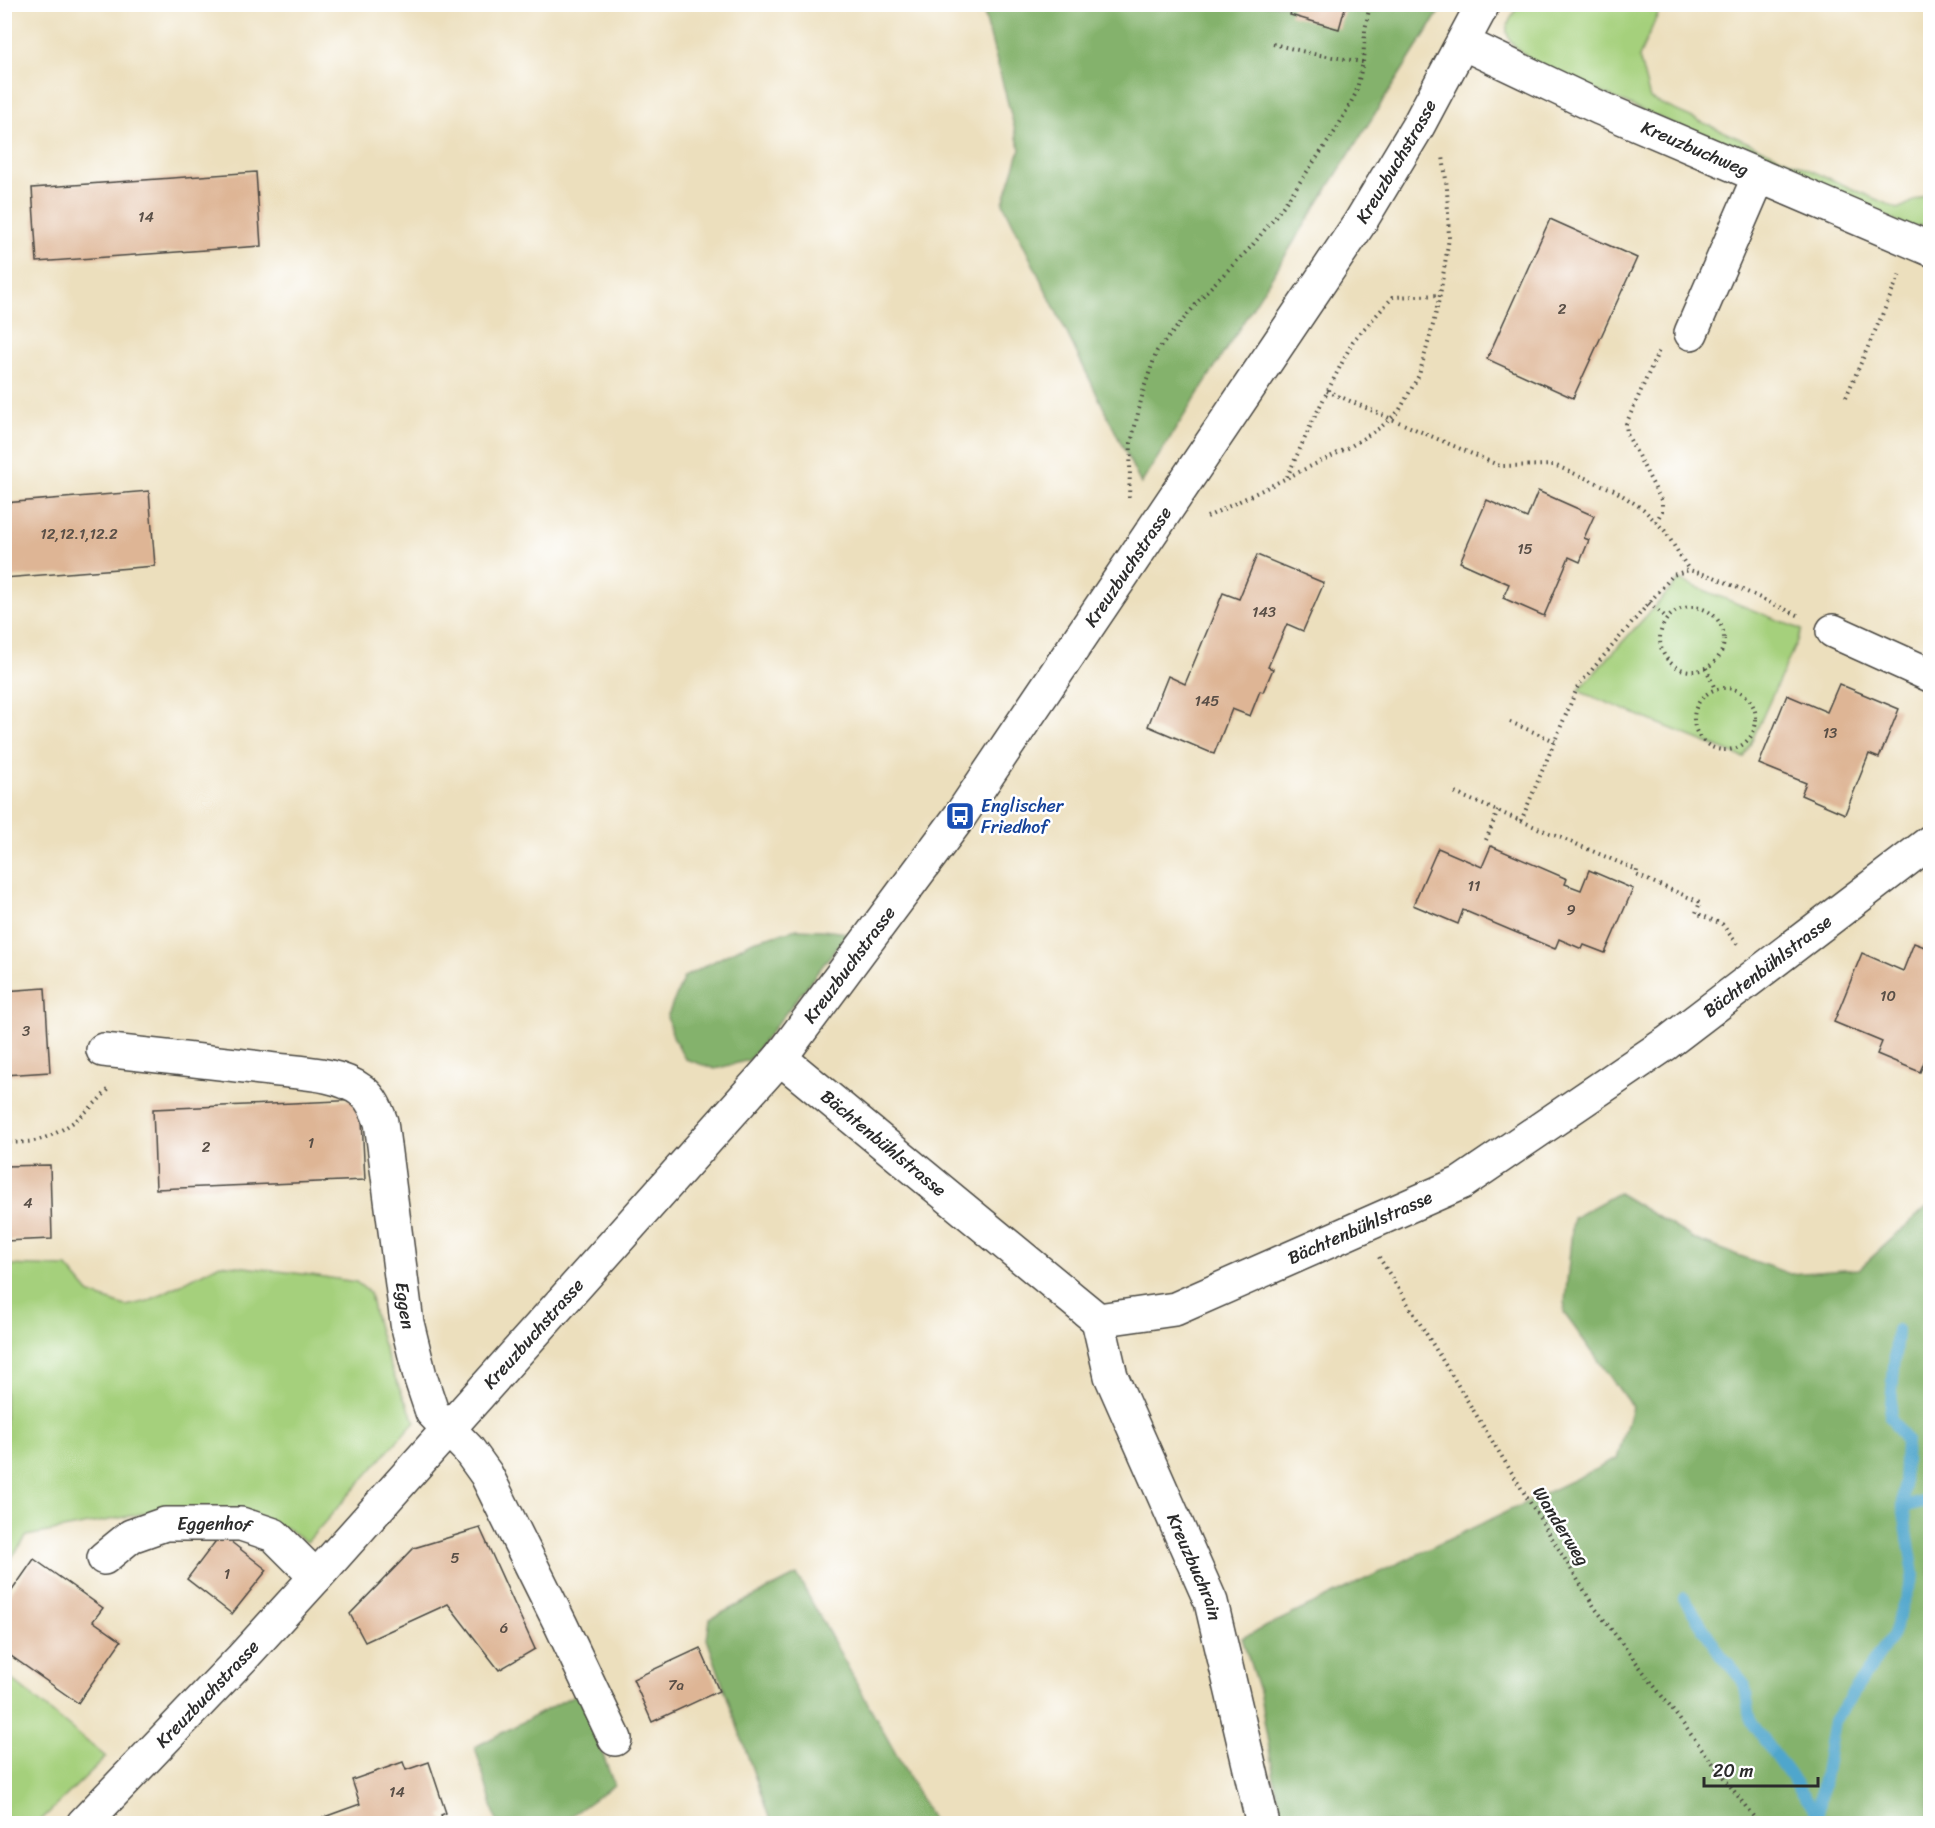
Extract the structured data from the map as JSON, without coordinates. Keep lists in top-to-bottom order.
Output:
{
  "streets": {
    "street": [
      "Kreuzbuchweg",
      "Kreuzbuchstrasse",
      "Bächtenbühlstrasse",
      "Eggen",
      "Eggenhof",
      "Kreuzbuchrain"
    ],
    "path": ["Wanderweg"]
  },
  "crossings": [
    ["Kreuzbuchweg", "Kreuzbuchstrasse"],
    ["Kreuzbuchstrasse", "Bächtenbühlstrasse"],
    ["Kreuzbuchstrasse", "Eggen"],
    ["Kreuzbuchstrasse", "Eggenhof"],
    ["Bächtenbühlstrasse", "Wanderweg"],
    ["Bächtenbühlstrasse", "Kreuzbuchrain"]
  ],
  "places": {
    "bus stop": ["Englischer Friedhof"]
  },
  "house_numbers": [
    "14",
    "2",
    "12,12.1,12.2",
    "15",
    "143",
    "145",
    "13",
    "11",
    "9",
    "10",
    "3",
    "1",
    "2",
    "4",
    "5",
    "1",
    "6",
    "7a",
    "14"
  ],
  "scale_bar": "20 m"
}
